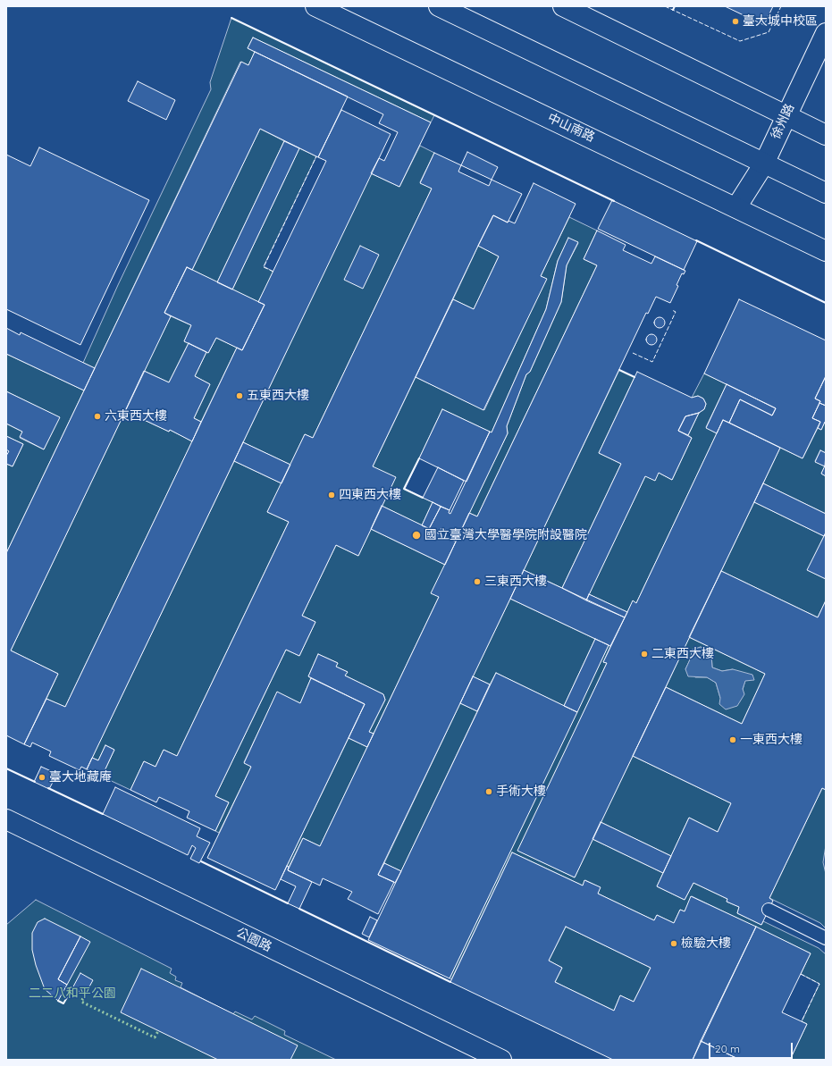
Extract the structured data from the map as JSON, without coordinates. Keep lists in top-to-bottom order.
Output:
{
  "streets": {
    "main road": ["徐州路", "中山南路", "公園路"]
  },
  "crossings": [
    ["徐州路", "中山南路"]
  ],
  "parks": ["二二八和平公園"],
  "places": [
    "臺大城中校區",
    "五東西大樓",
    "六東西大樓",
    "四東西大樓",
    "國立臺灣大學醫學院附設醫院",
    "三東西大樓",
    "二東西大樓",
    "一東西大樓",
    "臺大地藏庵",
    "手術大樓",
    "檢驗大樓"
  ],
  "scale_bar": "20 m"
}
